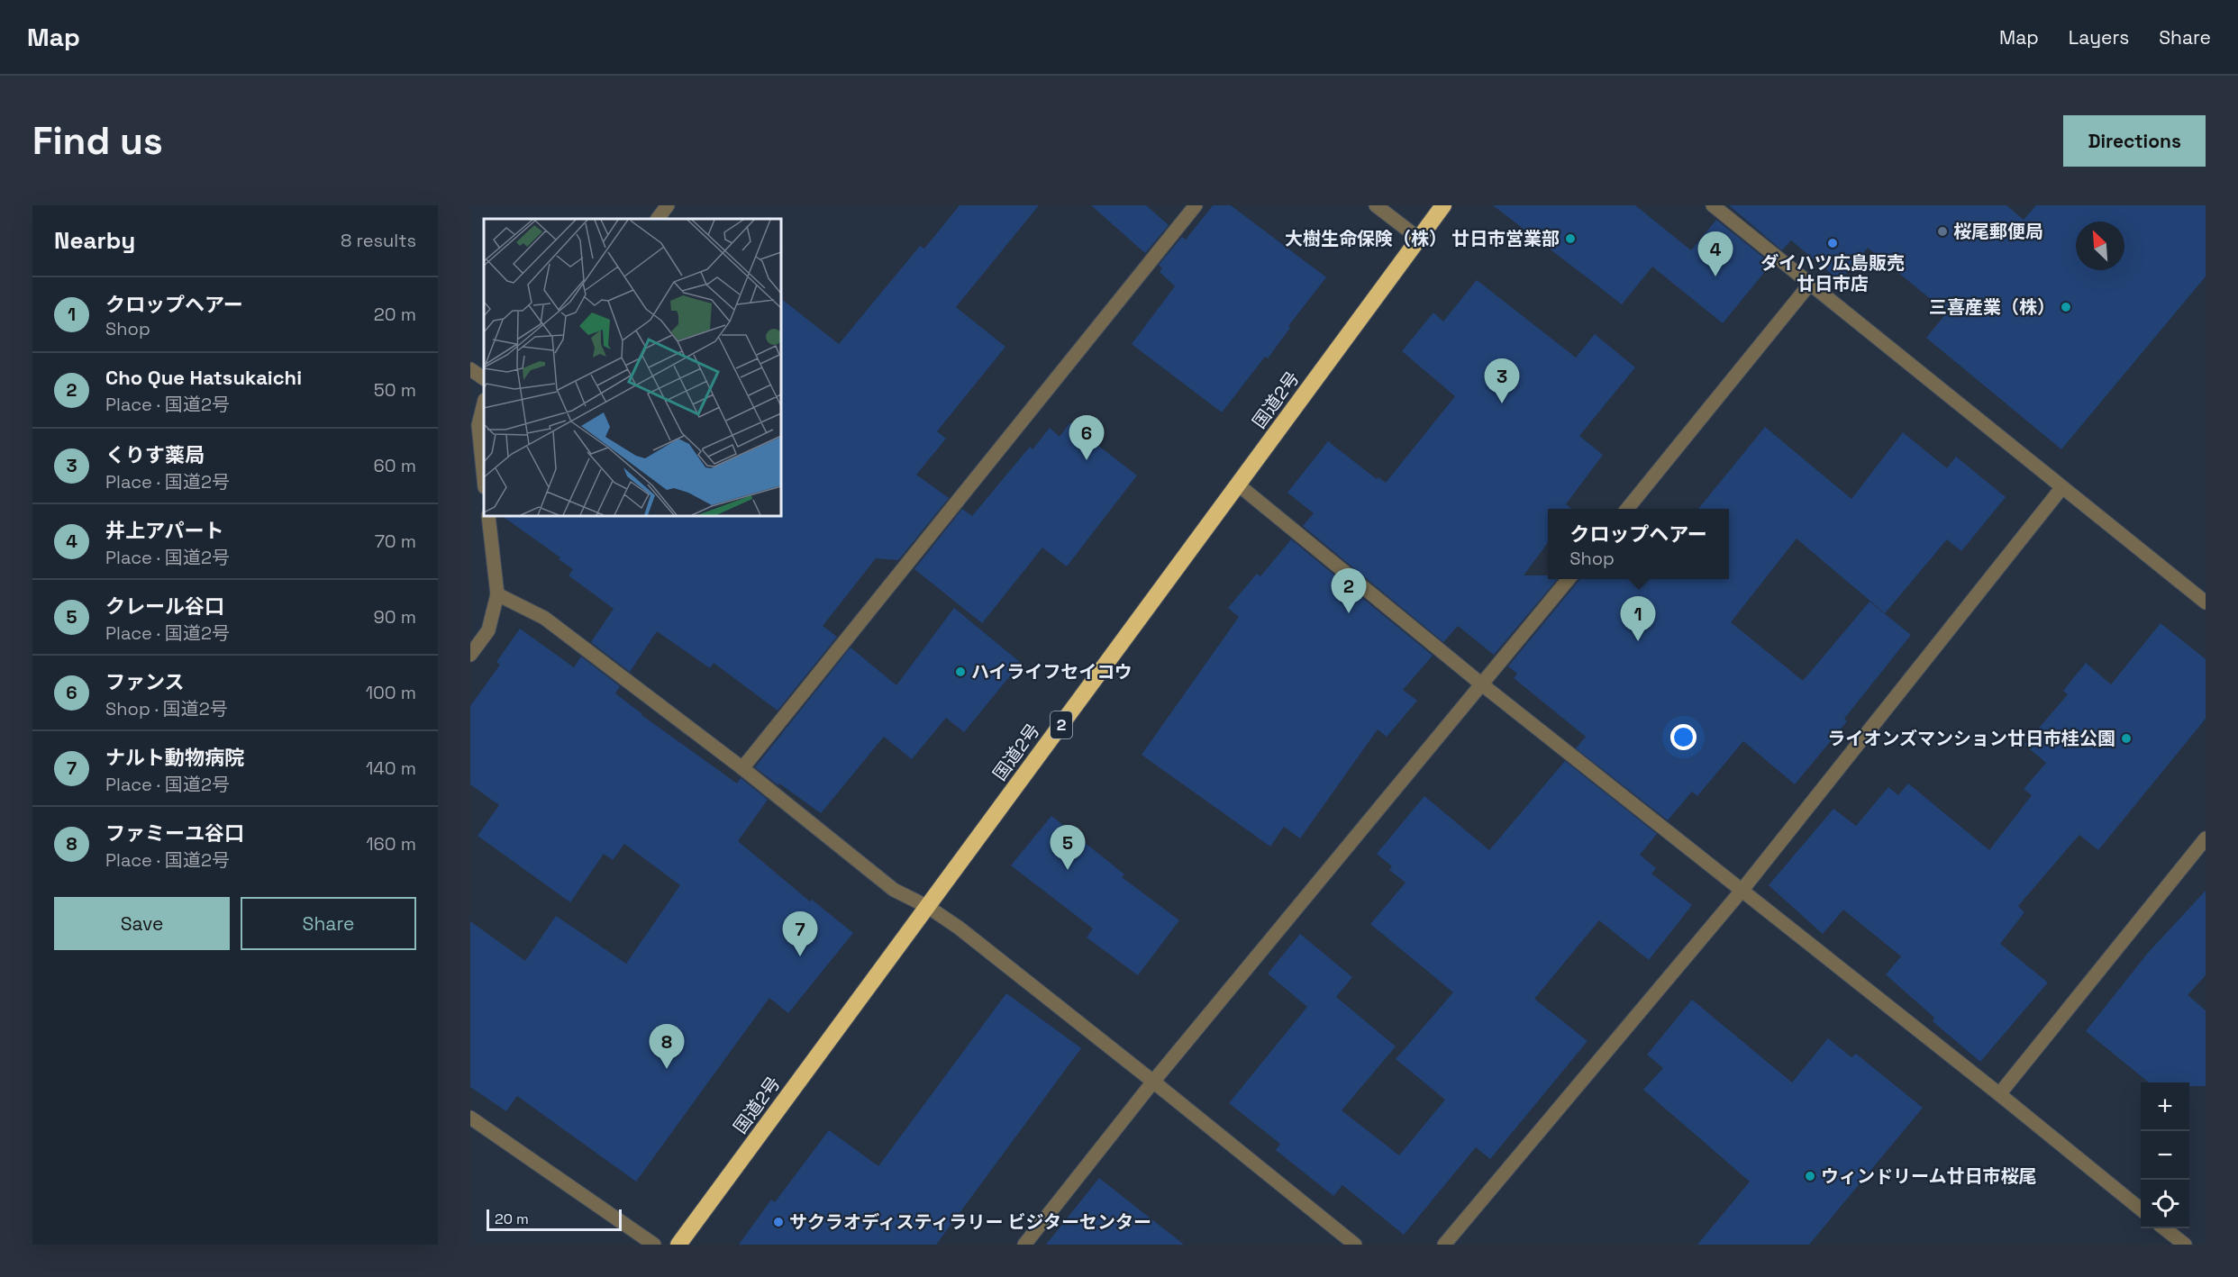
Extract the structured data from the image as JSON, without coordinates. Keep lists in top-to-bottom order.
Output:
{
  "streets": {
    "highway": ["国道2号", "2"]
  },
  "places": [
    "桜尾郵便局",
    "大樹生命保険（株） 廿日市営業部",
    "ダイハツ広島販売 廿日市店",
    "三喜産業（株）",
    "ハイライフセイコウ",
    "ライオンズマンション廿日市桂公園",
    "ウィンドリーム廿日市桜尾",
    "サクラオディスティラリー ビジターセンター"
  ],
  "scale_bar": "20 m",
  "north": "top left",
  "page": {
    "header": "Map",
    "nav": ["Map", "Layers", "Share"],
    "buttons": [
      "Directions",
      ["Save", "Share"]
    ],
    "title": "Find us",
    "heading": ["Nearby", "8 results"],
    "pins": [
      "4",
      "3",
      "6",
      "2",
      "1",
      "5",
      "7",
      "8"
    ],
    "list": [
      {
        "mark": "1",
        "name": "クロップヘアー",
        "note": "Shop",
        "value": "20 m"
      },
      {
        "mark": "2",
        "name": "Cho Que Hatsukaichi",
        "note": "Place · 国道2号",
        "value": "50 m"
      },
      {
        "mark": "3",
        "name": "くりす薬局",
        "note": "Place · 国道2号",
        "value": "60 m"
      },
      {
        "mark": "4",
        "name": "井上アパート",
        "note": "Place · 国道2号",
        "value": "70 m"
      },
      {
        "mark": "5",
        "name": "クレール谷口",
        "note": "Place · 国道2号",
        "value": "90 m"
      },
      {
        "mark": "6",
        "name": "ファンス",
        "note": "Shop · 国道2号",
        "value": "100 m"
      },
      {
        "mark": "7",
        "name": "ナルト動物病院",
        "note": "Place · 国道2号",
        "value": "140 m"
      },
      {
        "mark": "8",
        "name": "ファミーユ谷口",
        "note": "Place · 国道2号",
        "value": "160 m"
      }
    ],
    "popup": ["クロップヘアー", "Shop"],
    "map_buttons": ["+", "−"],
    "scale": "20 m"
  }
}
